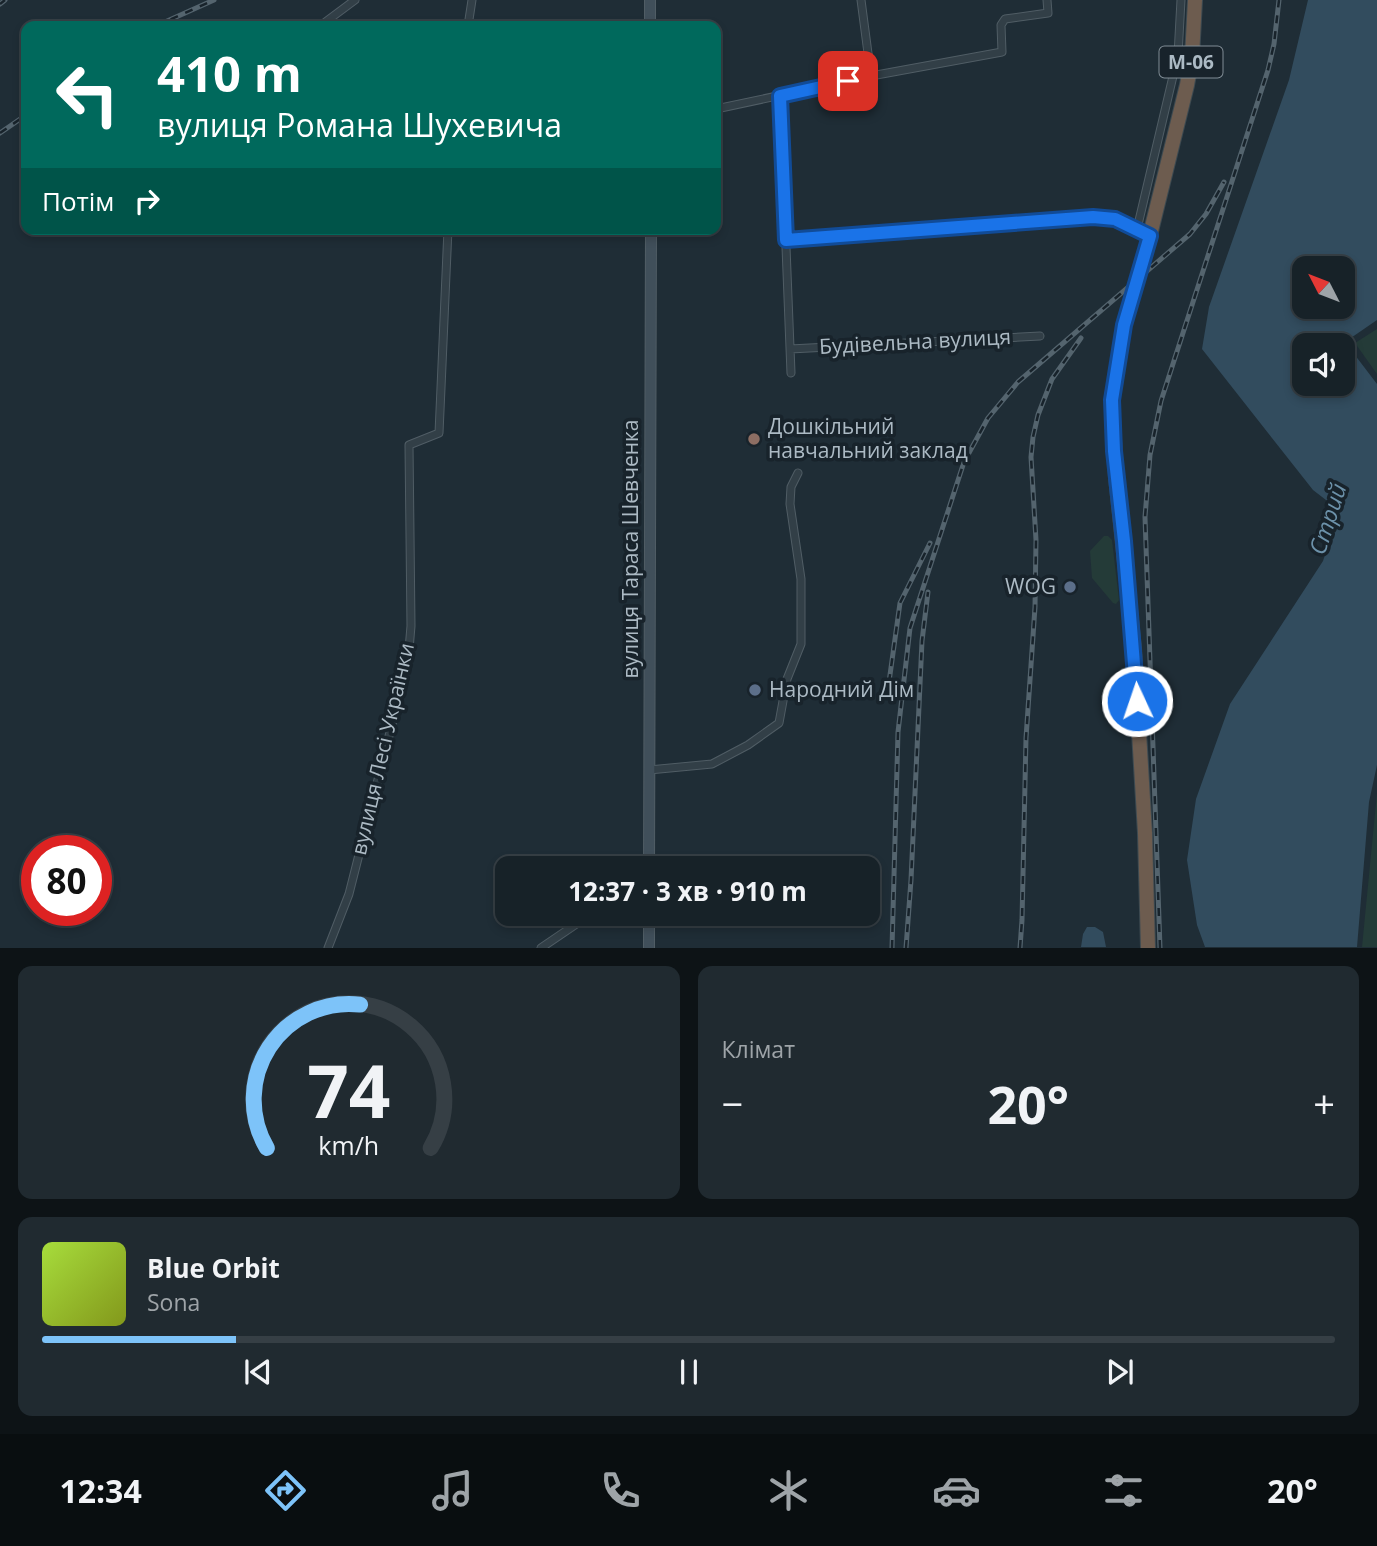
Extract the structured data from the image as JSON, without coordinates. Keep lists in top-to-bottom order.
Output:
{
  "streets": {
    "highway": ["М-06"],
    "street": ["Будівельна вулиця", "вулиця Тараса Шевченка", "вулиця Лесі Українки"]
  },
  "water": ["Стрий"],
  "places": ["Дошкільний навчальний заклад", "WOG", "Народний Дім"],
  "north": "top left",
  "page": {
    "turn": ["410 m", "вулиця Романа Шухевича"],
    "then": "Потім",
    "limit": "80",
    "trip": "12:37 · 3 хв · 910 m",
    "tile": "Клімат",
    "heat": ["−", "20°", "+"],
    "song": ["Blue Orbit", "Sona"],
    "tabs": ["12:34", "20°"],
    "gauge": ["74", "km/h"]
  }
}
